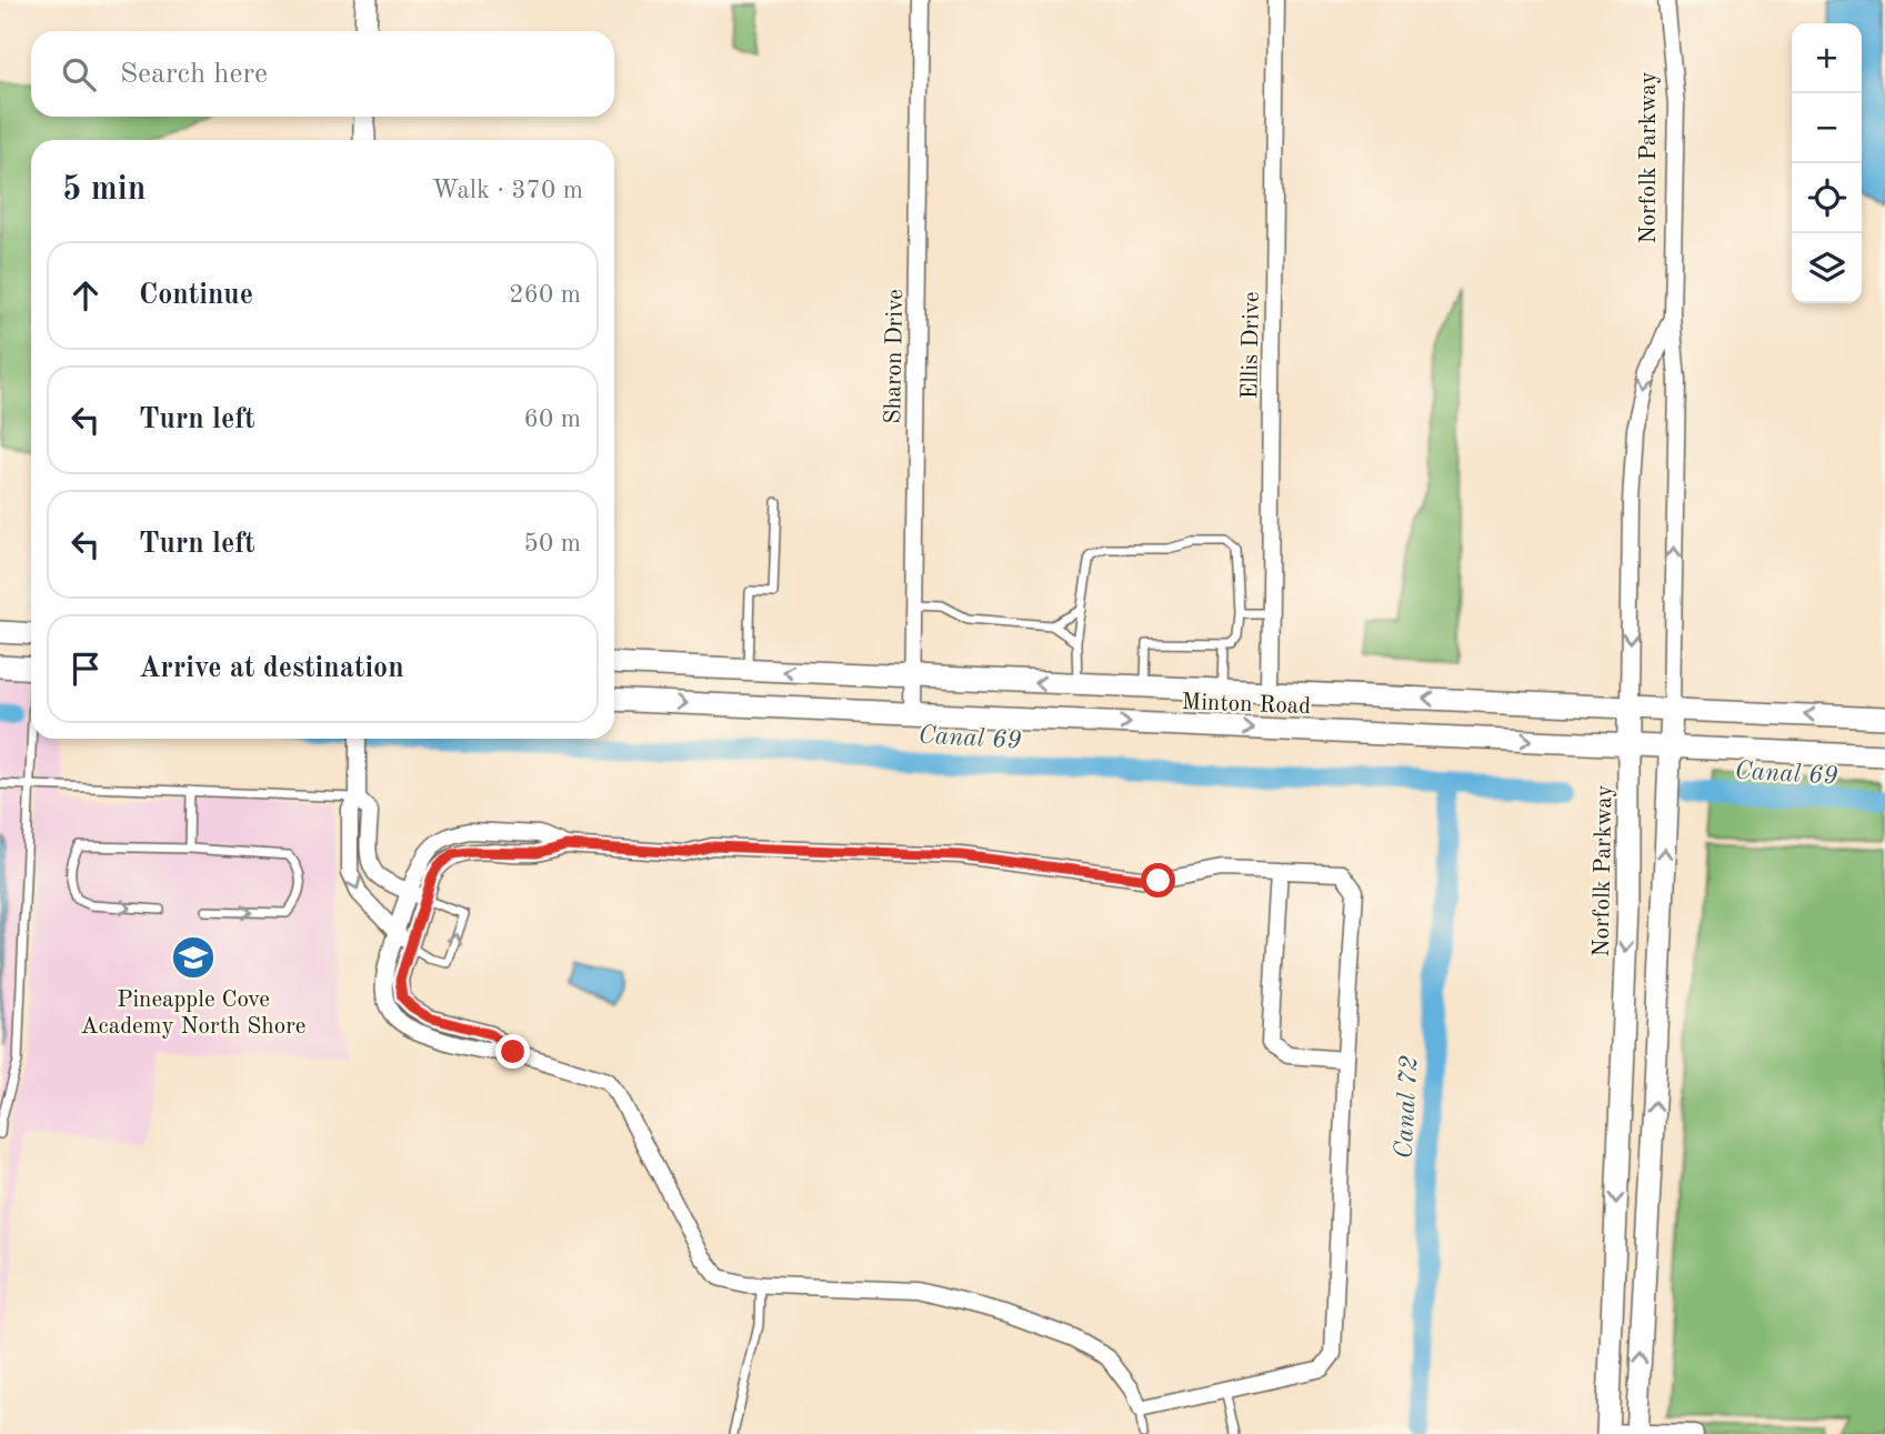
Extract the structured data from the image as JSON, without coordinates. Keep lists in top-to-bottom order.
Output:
{
  "streets": {
    "main road": ["Norfolk Parkway", "Minton Road"],
    "street": ["Ellis Drive", "Sharon Drive"]
  },
  "crossings": [
    ["Norfolk Parkway", "Minton Road"],
    ["Ellis Drive", "Minton Road"],
    ["Sharon Drive", "Minton Road"]
  ],
  "water": ["Canal 69", "Canal 72"],
  "places": {
    "school or university": ["Pineapple Cove Academy North Shore"]
  },
  "page": {
    "map_buttons": ["+", "−"],
    "search": "Search here",
    "heading": ["5 min", "Walk · 370 m"],
    "list": [
      ["Continue", "260 m"],
      ["Turn left", "60 m"],
      ["Turn left", "50 m"],
      "Arrive at destination"
    ]
  }
}
